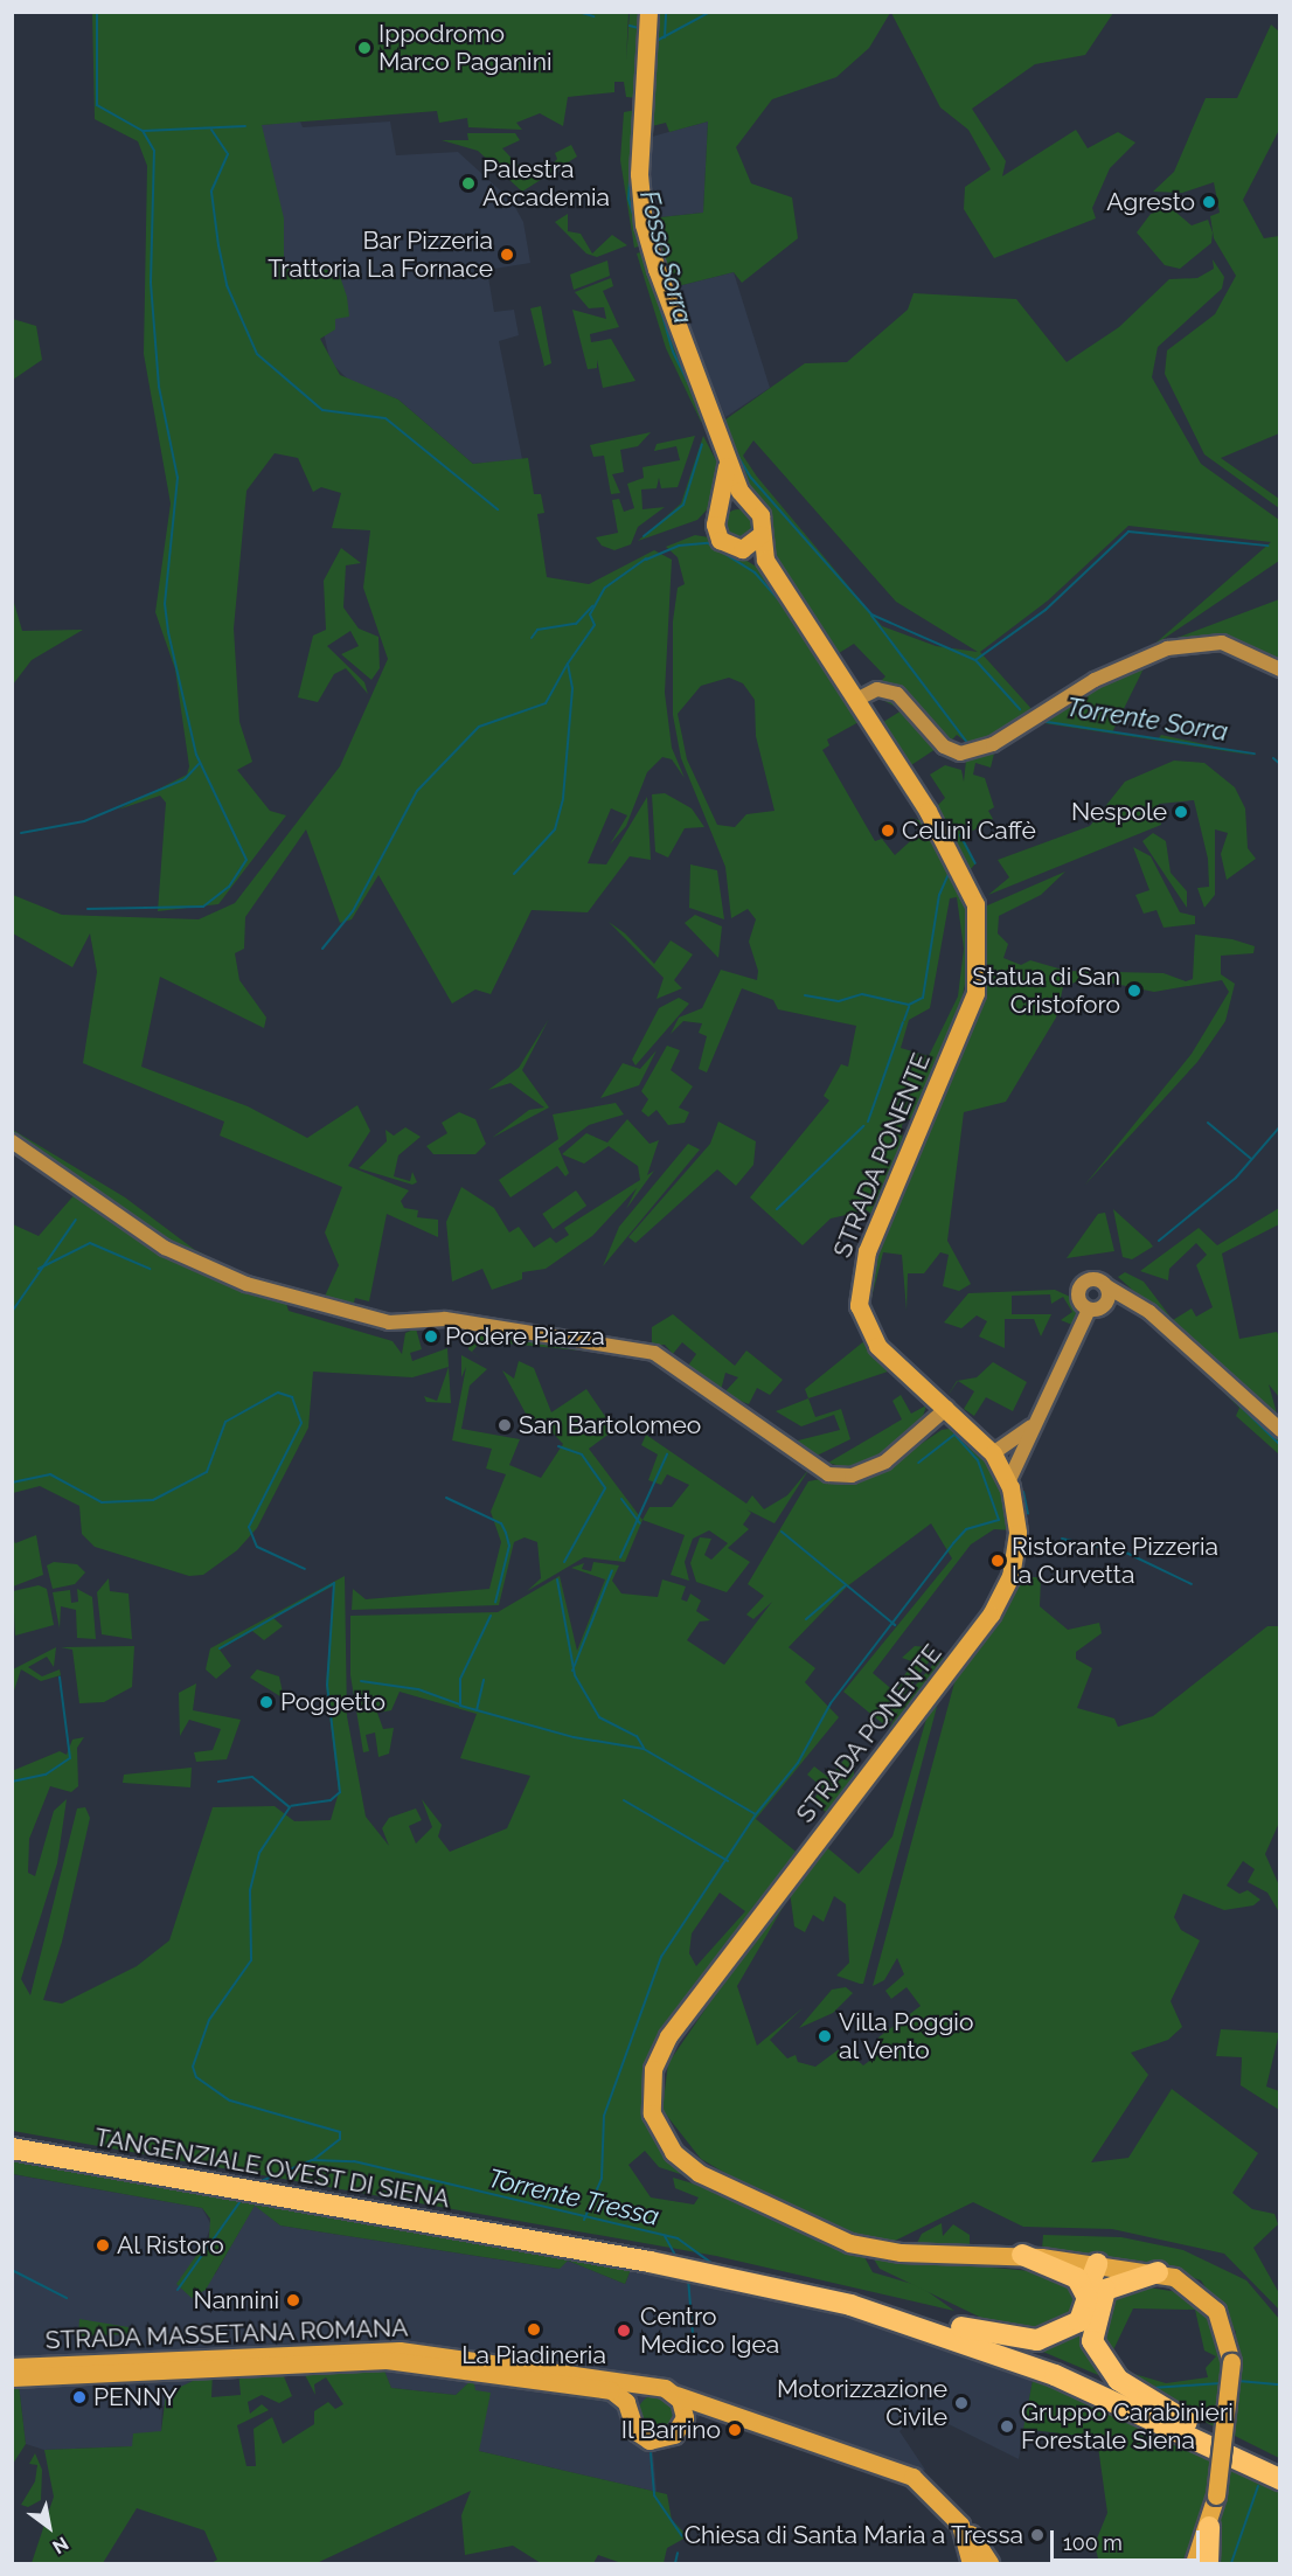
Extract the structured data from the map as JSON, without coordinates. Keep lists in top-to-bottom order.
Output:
{
  "streets": {
    "highway": ["TANGENZIALE OVEST DI SIENA"],
    "main road": ["STRADA PONENTE", "STRADA MASSETANA ROMANA"]
  },
  "water": ["Fosso Sorra", "Torrente Sorra", "Torrente Tressa"],
  "places": [
    "Ippodromo Marco Paganini",
    "Palestra Accademia",
    "Agresto",
    "Bar Pizzeria Trattoria La Fornace",
    "Nespole",
    "Cellini Caffè",
    "Statua di San Cristoforo",
    "Podere Piazza",
    "San Bartolomeo",
    "Ristorante Pizzeria la Curvetta",
    "Poggetto",
    "Villa Poggio al Vento",
    "Al Ristoro",
    "Nannini",
    "La Piadineria",
    "Centro Medico Igea",
    "PENNY",
    "Motorizzazione Civile",
    "Gruppo Carabinieri Forestale Siena",
    "Il Barrino",
    "Chiesa di Santa Maria a Tressa"
  ],
  "scale_bar": "100 m",
  "north": "bottom right"
}
